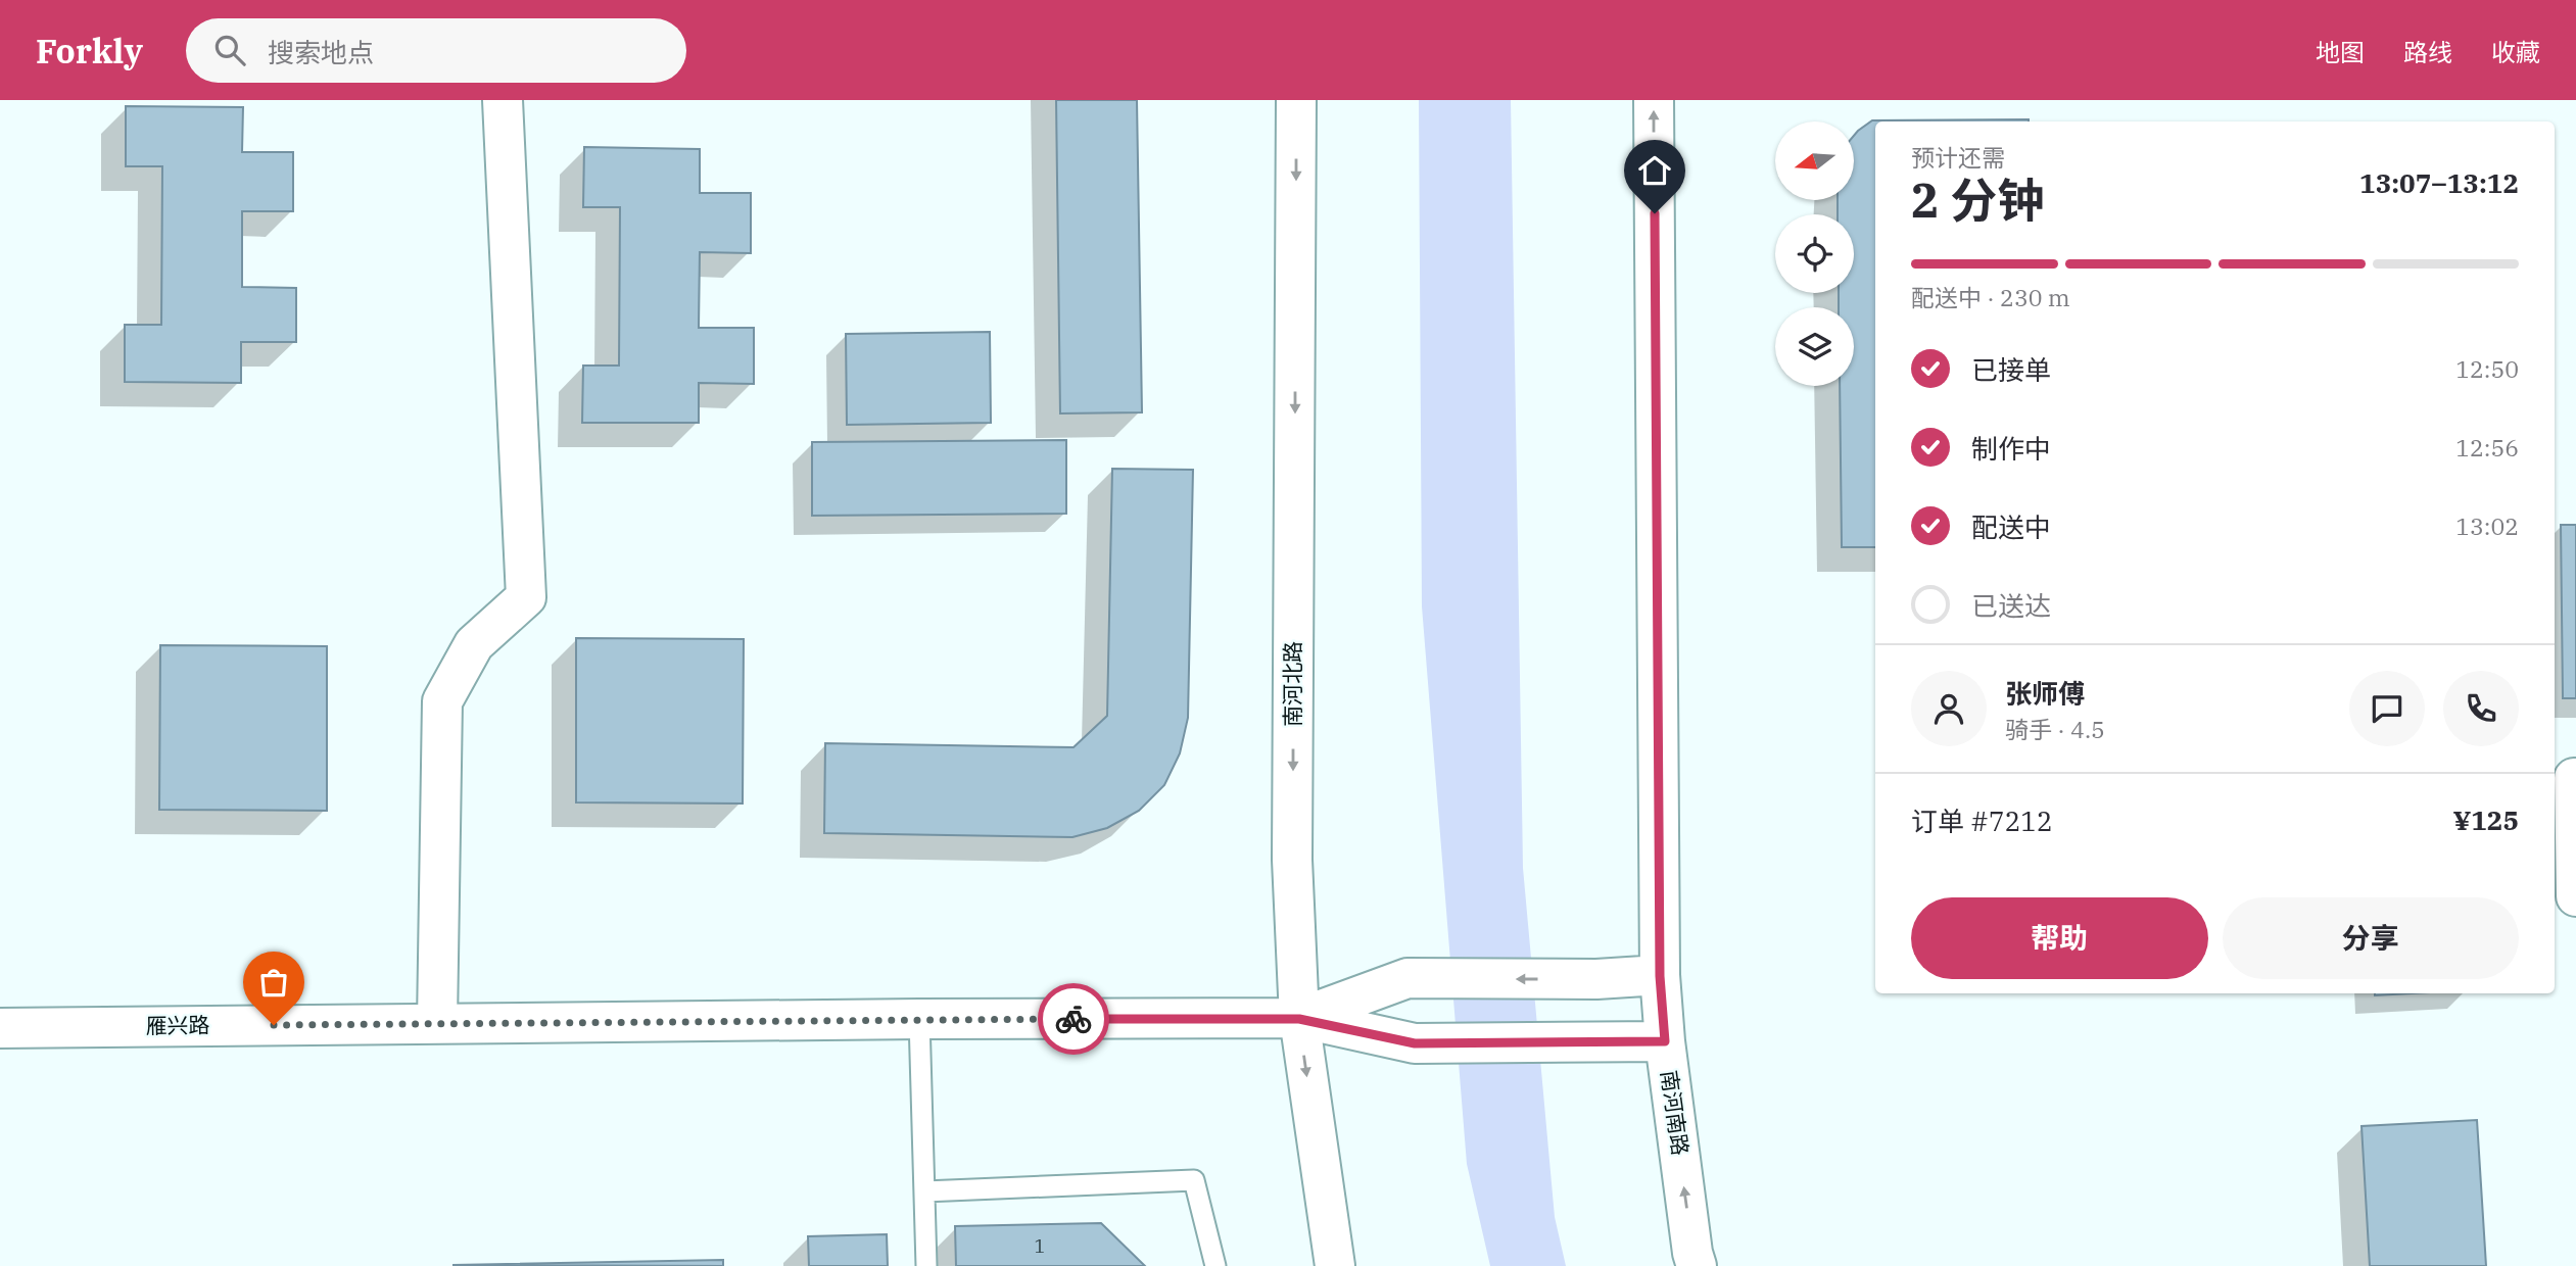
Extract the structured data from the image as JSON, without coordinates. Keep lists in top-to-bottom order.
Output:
{
  "streets": {
    "street": ["南河北路", "雁兴路", "南河南路"]
  },
  "crossings": [
    ["南河北路", "雁兴路"]
  ],
  "one_way": ["南河北路", "南河南路"],
  "house_numbers": ["1"],
  "north": "left",
  "page": {
    "header": "Forkly",
    "search": "搜索地点",
    "nav": ["地图", "路线", "收藏"],
    "heading": ["2 分钟", "预计还需", "13:07–13:12"],
    "panel": [
      "张师傅",
      "骑手 · 4.5",
      "订单 #7212",
      "¥125"
    ],
    "bar": "配送中 · 230 m",
    "list": [
      ["已接单", "12:50"],
      ["制作中", "12:56"],
      ["配送中", "13:02"],
      "已送达"
    ],
    "buttons": ["帮助", "分享"]
  }
}
